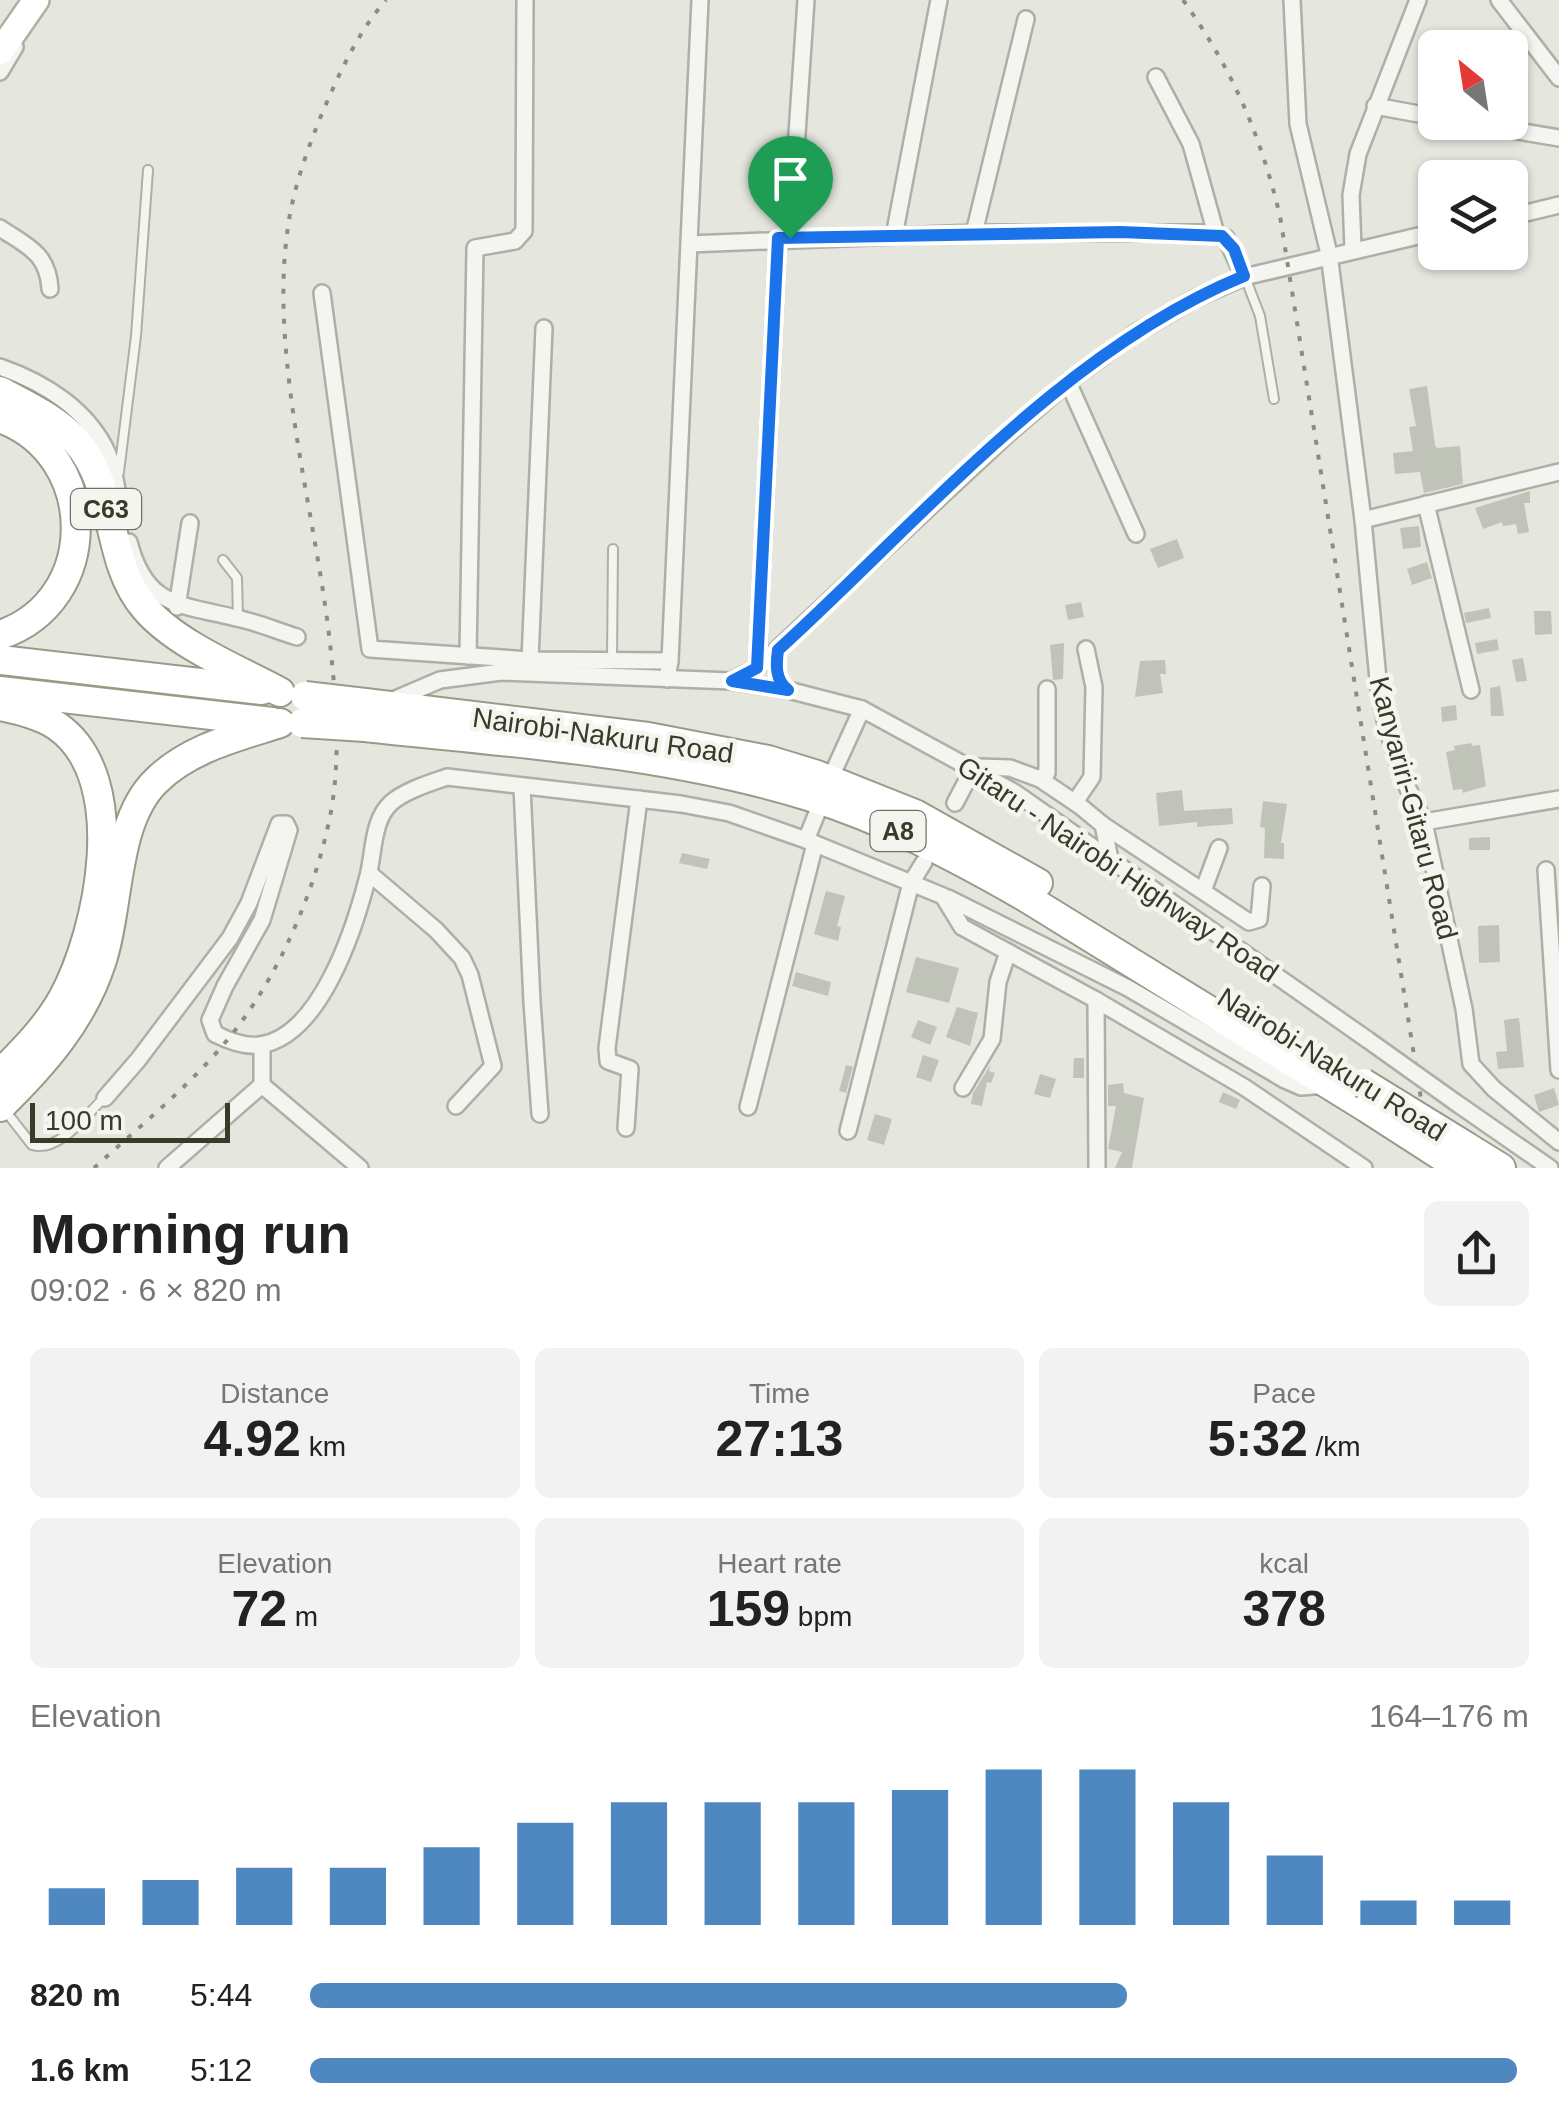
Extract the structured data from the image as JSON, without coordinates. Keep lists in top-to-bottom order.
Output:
{
  "streets": {
    "highway": ["C63", "Nairobi-Nakuru Road", "A8"],
    "street": ["Kanyariri-Gitaru Road", "Gitaru - Nairobi Highway Road"]
  },
  "crossings": [
    ["C63", "Nairobi-Nakuru Road"],
    ["Nairobi-Nakuru Road", "A8"]
  ],
  "scale_bar": "100 m",
  "north": "top left",
  "page": {
    "scale": "100 m",
    "heading": ["Morning run", "09:02 · 6 × 820 m"],
    "stats": [
      ["Distance", "4.92 km"],
      ["Time", "27:13"],
      ["Pace", "5:32 /km"],
      ["Elevation", "72 m"],
      ["Heart rate", "159 bpm"],
      ["kcal", "378"]
    ],
    "chart": ["Elevation", "164–176 m"],
    "list": [
      {
        "name": "820 m",
        "note": "5:44"
      },
      {
        "name": "1.6 km",
        "note": "5:12"
      }
    ]
  }
}
